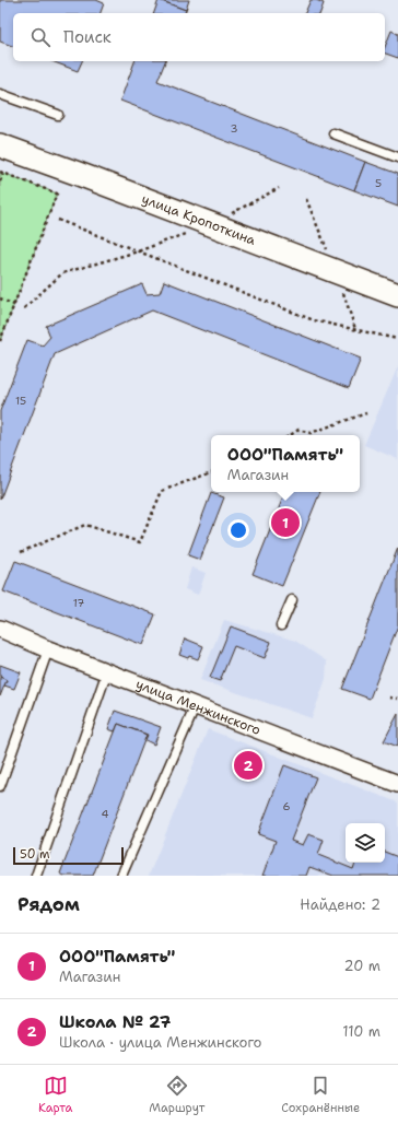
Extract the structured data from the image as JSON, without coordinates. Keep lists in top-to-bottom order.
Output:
{
  "streets": {
    "street": ["улица Кропоткина", "улица Менжинского"]
  },
  "house_numbers": [
    "3",
    "5",
    "15",
    "17",
    "6",
    "4"
  ],
  "scale_bar": "50 m",
  "page": {
    "search": "Поиск",
    "popup": ["ООО\"Память\"", "Магазин"],
    "pins": ["1", "2"],
    "scale": "50 m",
    "heading": ["Рядом", "Найдено: 2"],
    "list": [
      {
        "mark": "1",
        "name": "ООО\"Память\"",
        "note": "Магазин",
        "value": "20 m"
      },
      {
        "mark": "2",
        "name": "Школа № 27",
        "note": "Школа · улица Менжинского",
        "value": "110 m"
      }
    ],
    "nav": ["Карта", "Маршрут", "Сохранённые"]
  }
}
